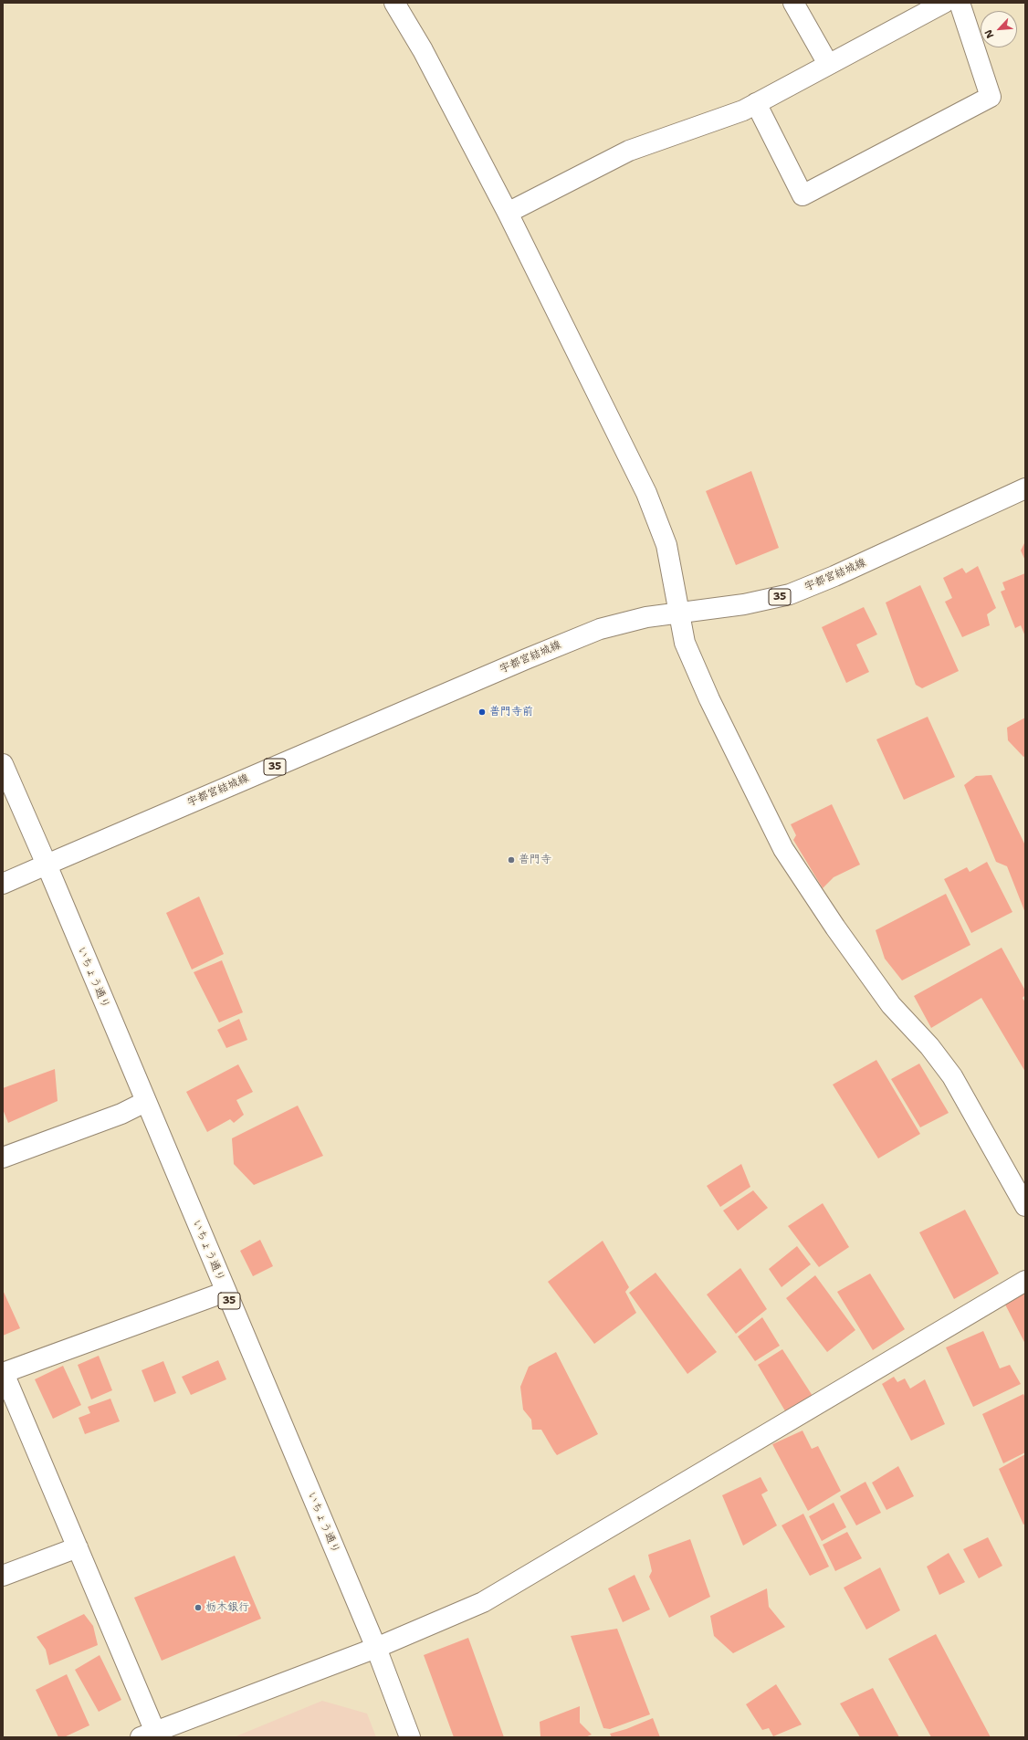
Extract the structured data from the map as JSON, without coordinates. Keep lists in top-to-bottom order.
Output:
{
  "streets": {
    "street": ["宇都宮結城線", "35", "いちょう通り"]
  },
  "crossings": [
    ["宇都宮結城線", "いちょう通り"]
  ],
  "places": ["普門寺前", "普門寺", "栃木銀行"],
  "north": "bottom left"
}
